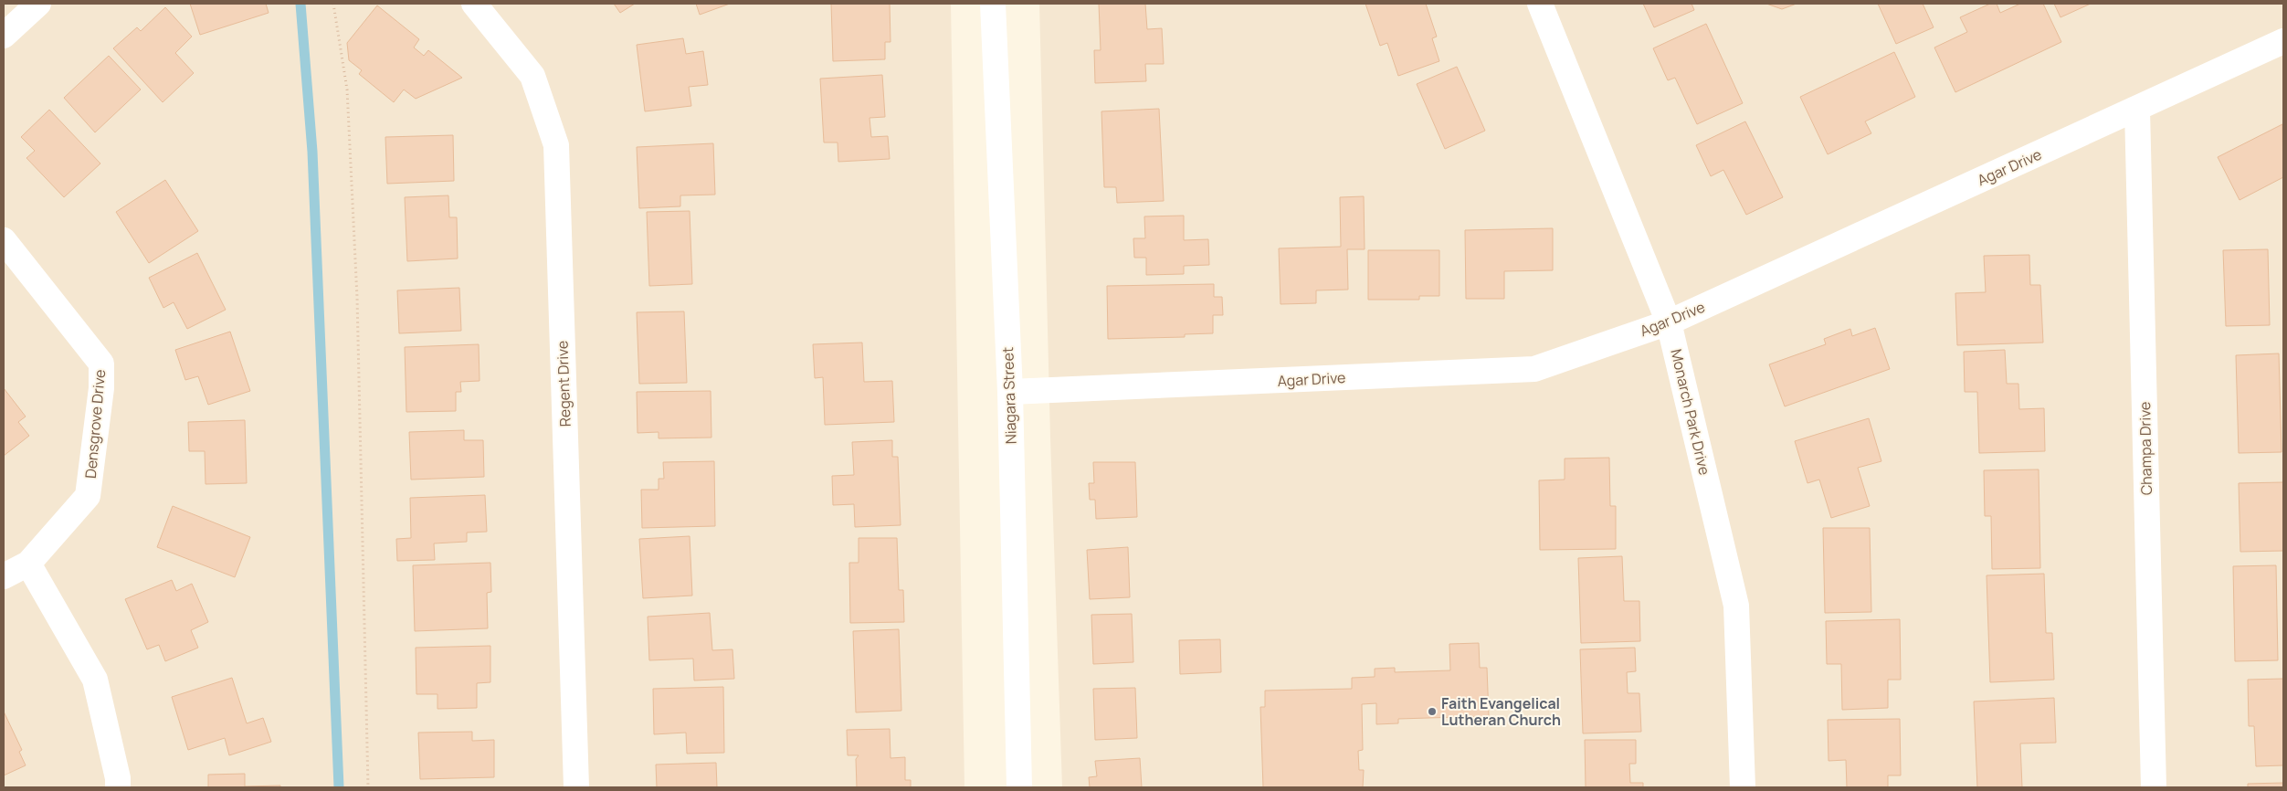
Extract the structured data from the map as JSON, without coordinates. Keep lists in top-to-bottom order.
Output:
{
  "streets": {
    "street": [
      "Agar Drive",
      "Regent Drive",
      "Niagara Street",
      "Monarch Park Drive",
      "Densgrove Drive",
      "Champa Drive"
    ]
  },
  "crossings": [
    ["Agar Drive", "Niagara Street"],
    ["Agar Drive", "Monarch Park Drive"],
    ["Agar Drive", "Champa Drive"]
  ],
  "places": ["Faith Evangelical Lutheran Church"]
}
